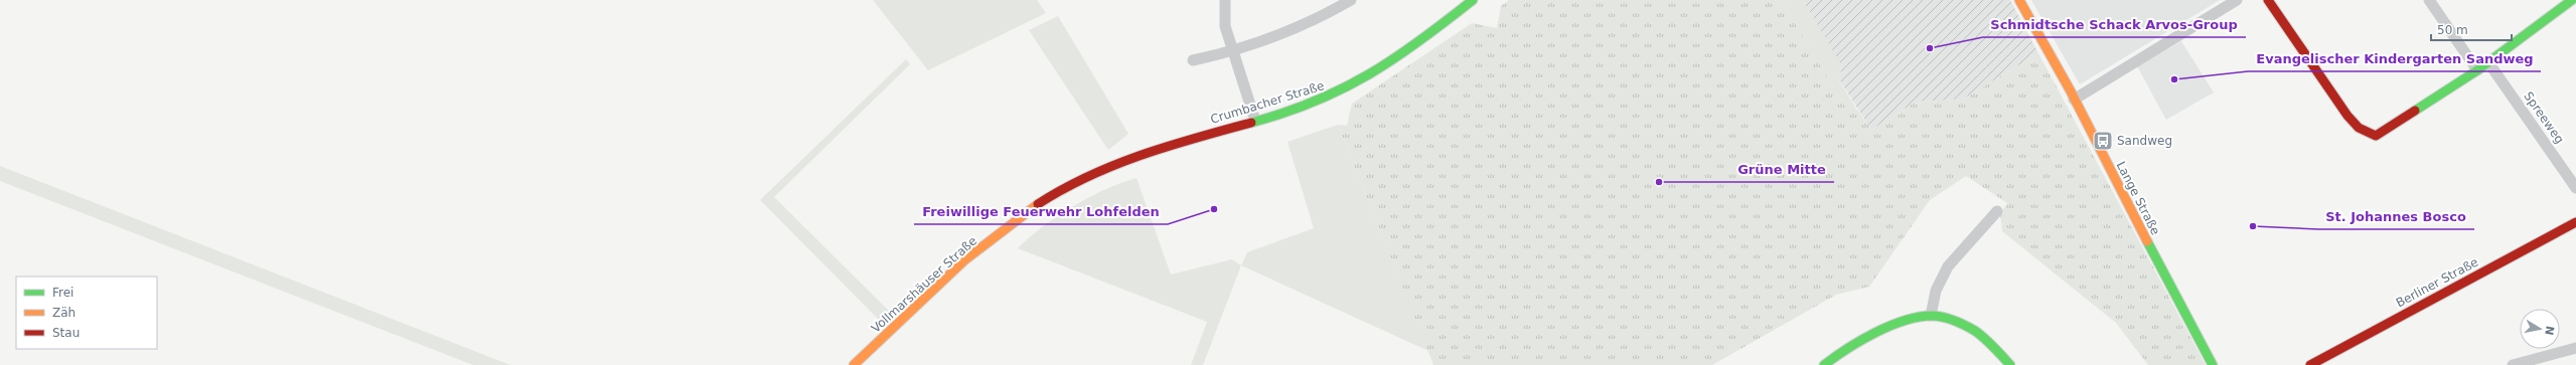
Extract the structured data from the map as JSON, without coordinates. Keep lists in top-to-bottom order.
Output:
{
  "streets": {
    "street": [
      "Crumbacher Straße",
      "Spreeweg",
      "Lange Straße",
      "Berliner Straße",
      "Vollmarshäuser Straße"
    ]
  },
  "crossings": [
    ["Crumbacher Straße", "Vollmarshäuser Straße"]
  ],
  "places": {
    "other": [
      "Schmidtsche Schack Arvos-Group",
      "Evangelischer Kindergarten Sandweg",
      "Grüne Mitte",
      "Freiwillige Feuerwehr Lohfelden",
      "St. Johannes Bosco"
    ],
    "bus stop": ["Sandweg"]
  },
  "legend": ["Frei", "Zäh", "Stau"],
  "scale_bar": "50 m",
  "north": "right"
}
